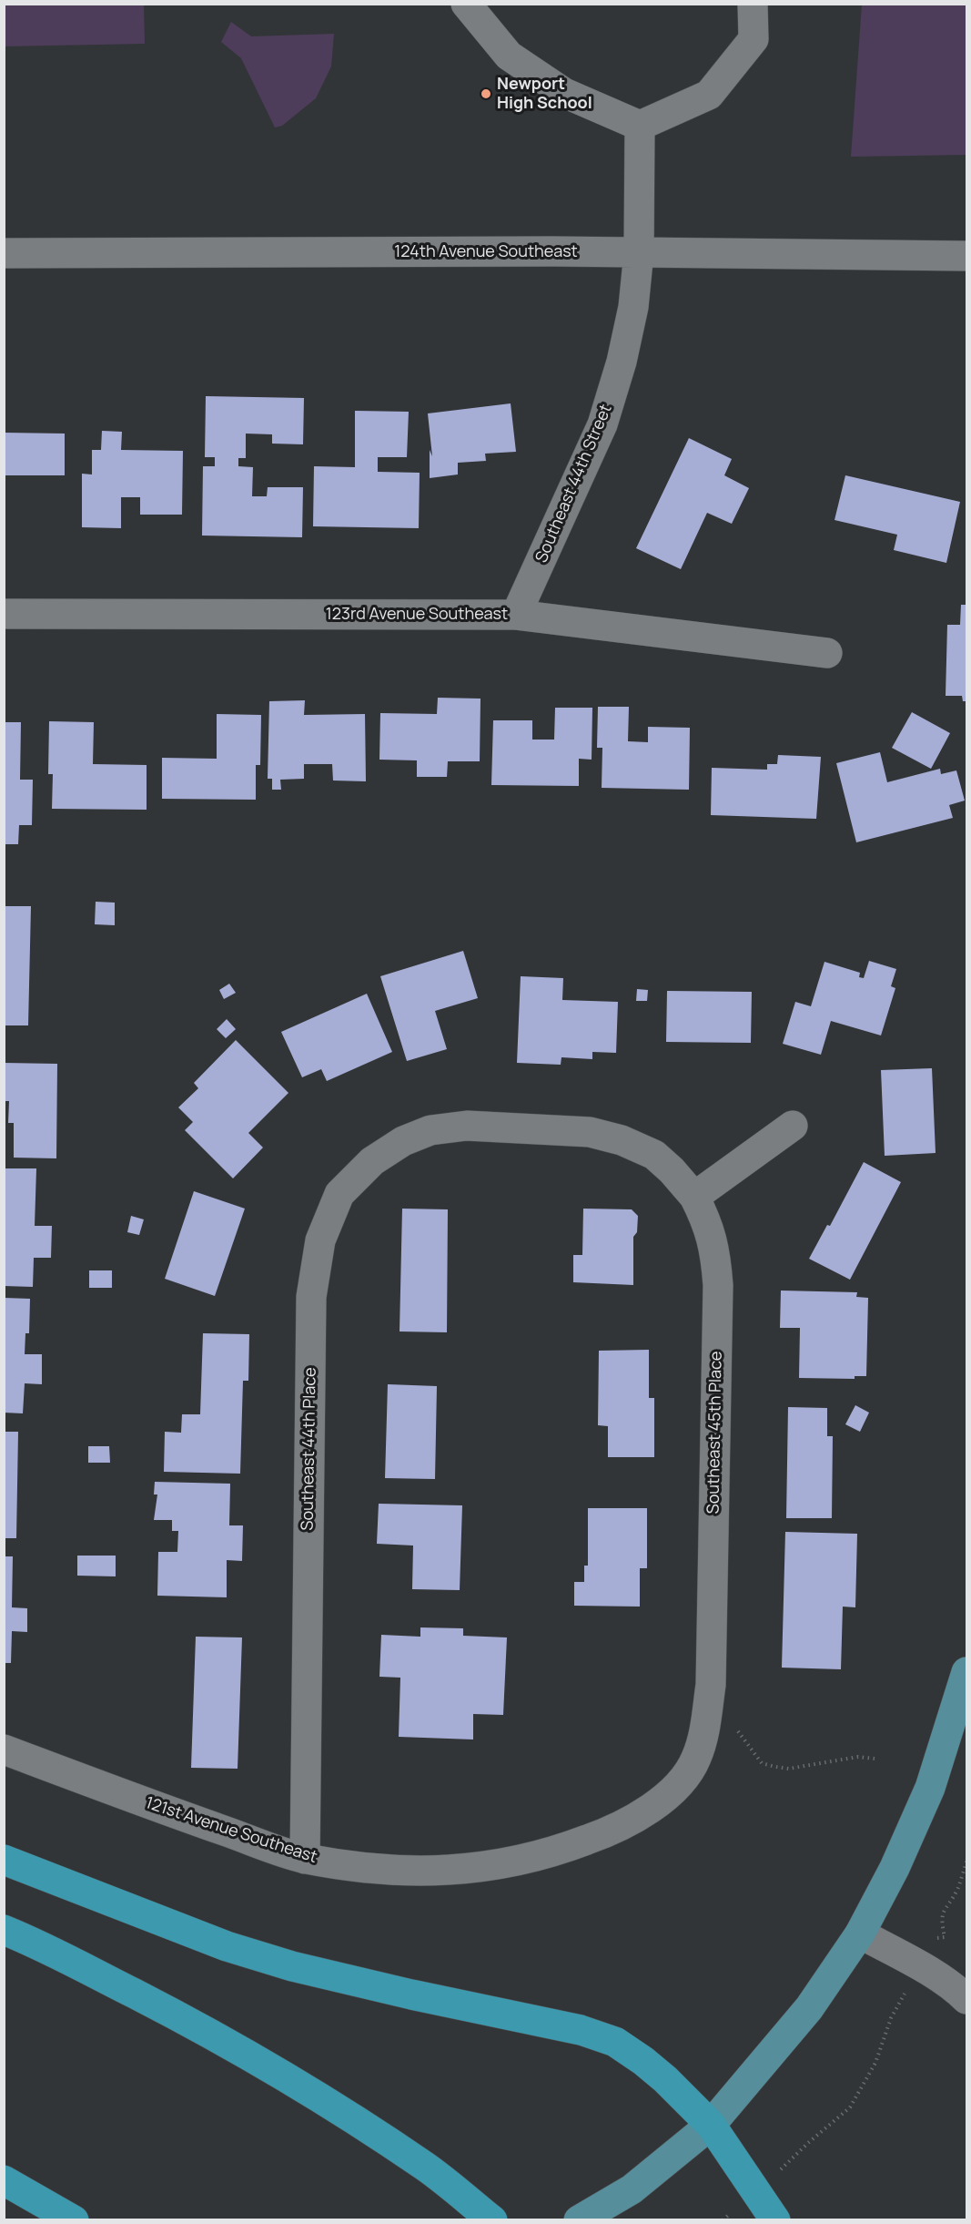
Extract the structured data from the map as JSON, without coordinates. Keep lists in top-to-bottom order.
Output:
{
  "streets": {
    "street": [
      "124th Avenue Southeast",
      "Southeast 44th Street",
      "123rd Avenue Southeast",
      "Southeast 45th Place",
      "Southeast 44th Place",
      "121st Avenue Southeast"
    ]
  },
  "crossings": [
    ["124th Avenue Southeast", "Southeast 44th Street"],
    ["Southeast 44th Street", "123rd Avenue Southeast"],
    ["Southeast 45th Place", "Southeast 44th Place"],
    ["Southeast 45th Place", "121st Avenue Southeast"],
    ["Southeast 44th Place", "121st Avenue Southeast"]
  ],
  "places": ["Newport High School"]
}
